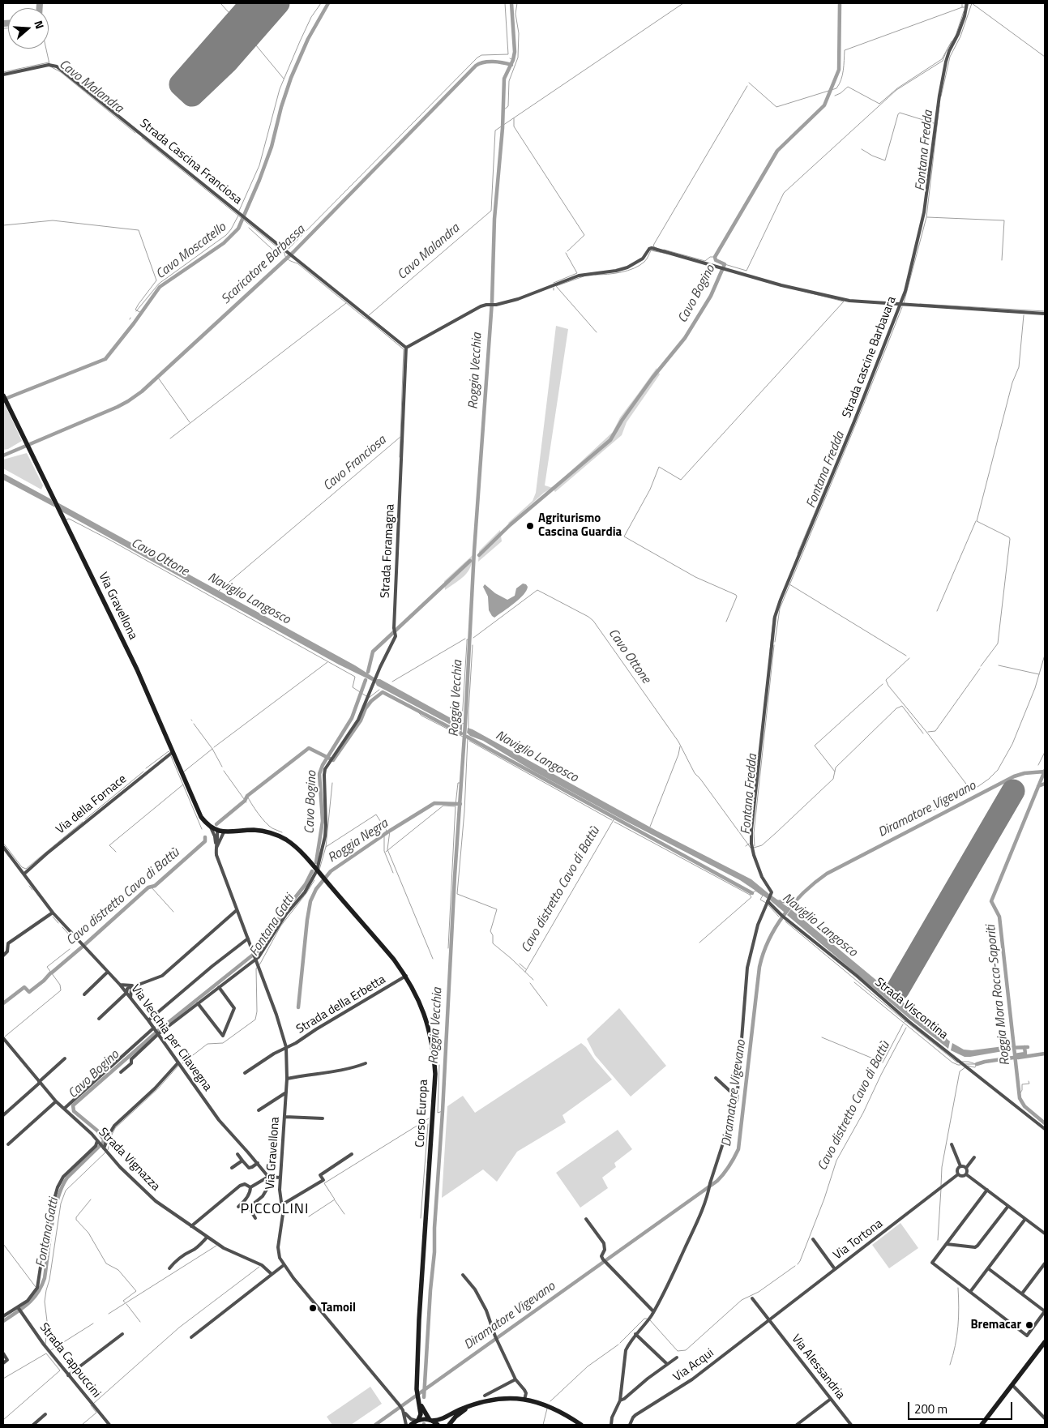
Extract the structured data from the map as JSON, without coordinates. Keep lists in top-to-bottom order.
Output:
{
  "streets": {
    "main road": ["Via Gravellona", "Corso Europa"],
    "street": [
      "Strada Cascina Franciosa",
      "Strada cascine Barbavara",
      "Strada Foramagna",
      "Via della Fornace",
      "Strada della Erbetta",
      "Strada Viscontina",
      "Via Vecchia per Cilavegna",
      "Strada Vignazza",
      "Via Tortona",
      "Strada Cappuccini",
      "Via Acqui",
      "Via Alessandria"
    ]
  },
  "crossings": [
    ["Strada Cascina Franciosa", "Strada Foramagna"],
    ["Strada cascine Barbavara", "Strada Viscontina"],
    ["Strada Foramagna", "Corso Europa"],
    ["Via Gravellona", "Via della Fornace"],
    ["Via Gravellona", "Strada della Erbetta"],
    ["Via Gravellona", "Corso Europa"],
    ["Via della Fornace", "Via Vecchia per Cilavegna"],
    ["Strada della Erbetta", "Corso Europa"],
    ["Via Tortona", "Via Acqui"],
    ["Via Tortona", "Via Alessandria"],
    ["Via Acqui", "Via Alessandria"]
  ],
  "districts": ["PICCOLINI"],
  "water": [
    "Cavo Malandra",
    "Fontana Fredda",
    "Cavo Moscatello",
    "Scaricatore Barbassa",
    "Cavo Bogino",
    "Roggia Vecchia",
    "Cavo Franciosa",
    "Cavo Ottone",
    "Naviglio Langosco",
    "Diramatore Vigevano",
    "Roggia Negra",
    "Cavo distretto Cavo di Battù",
    "Fontana Gatti",
    "Roggia Mora Rocca-Saporiti"
  ],
  "places": ["Agriturismo Cascina Guardia", "Tamoil", "Bremacar"],
  "scale_bar": "200 m",
  "north": "right"
}
